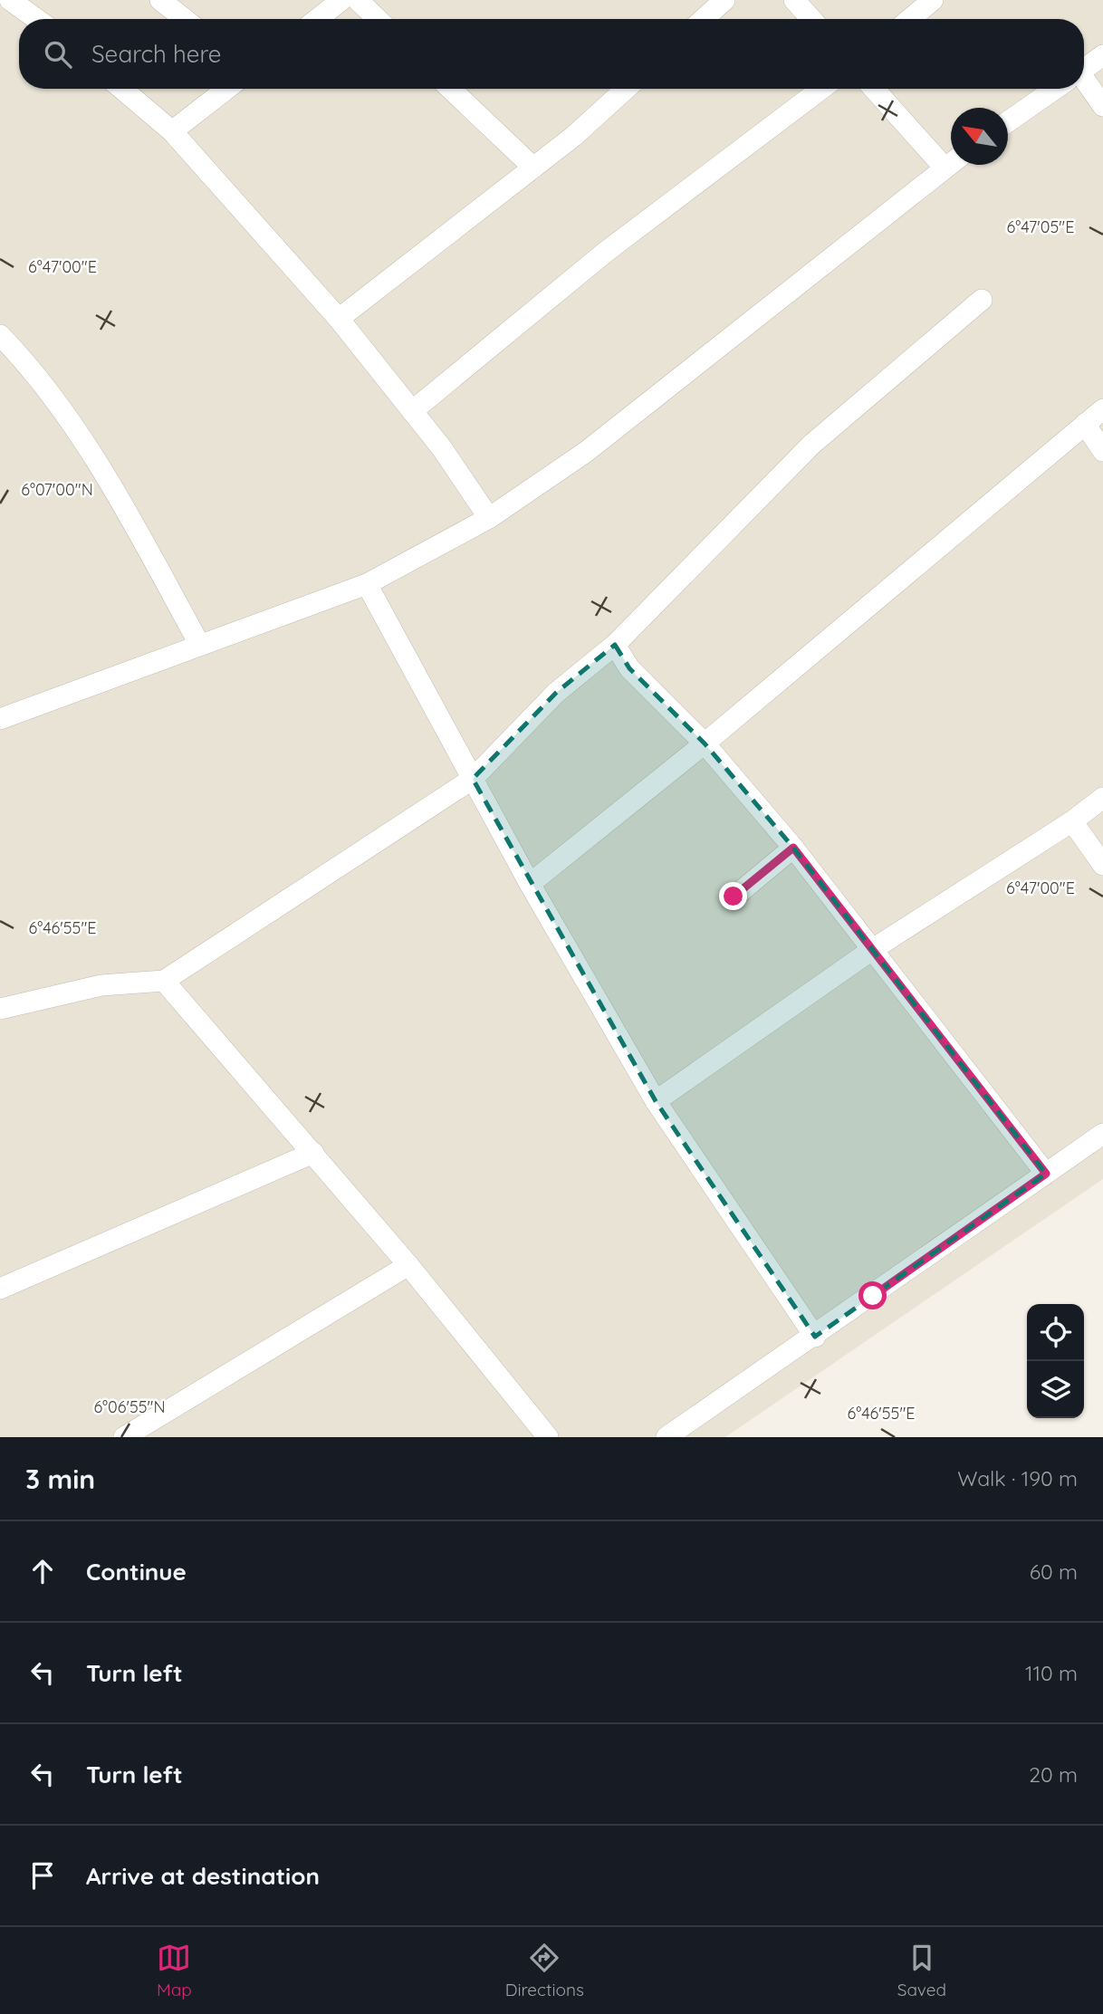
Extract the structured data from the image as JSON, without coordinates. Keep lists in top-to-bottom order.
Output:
{
  "north": "top left",
  "page": {
    "search": "Search here",
    "heading": ["3 min", "Walk · 190 m"],
    "list": [
      ["Continue", "60 m"],
      ["Turn left", "110 m"],
      ["Turn left", "20 m"],
      "Arrive at destination"
    ],
    "nav": ["Map", "Directions", "Saved"]
  },
  "coordinates": [
    "6°47'05\"E",
    "6°47'00\"E",
    "6°07'00\"N",
    "6°46'55\"E",
    "6°06'55\"N"
  ]
}
